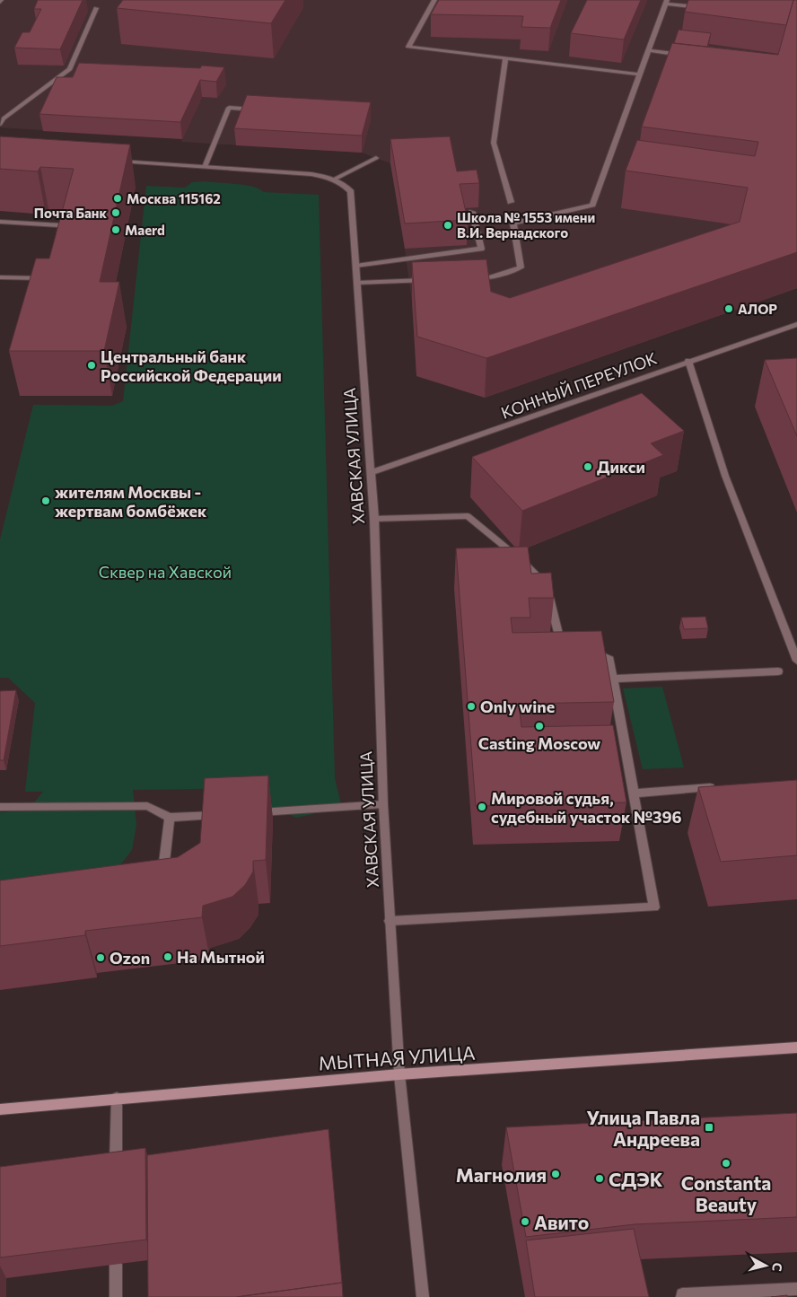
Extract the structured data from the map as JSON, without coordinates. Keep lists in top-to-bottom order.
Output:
{
  "streets": {
    "main road": ["МЫТНАЯ УЛИЦА"],
    "street": ["КОННЫЙ ПЕРЕУЛОК", "ХАВСКАЯ УЛИЦА"]
  },
  "crossings": [
    ["КОННЫЙ ПЕРЕУЛОК", "ХАВСКАЯ УЛИЦА"],
    ["ХАВСКАЯ УЛИЦА", "МЫТНАЯ УЛИЦА"]
  ],
  "parks": ["Сквер на Хавской"],
  "places": {
    "other": [
      "Москва 115162",
      "Почта Банк",
      "Школа № 1553 имени В.И. Вернадского",
      "Maerd",
      "АЛОР",
      "Центральный банк Российской Федерации",
      "Дикси",
      "жителям Москвы - жертвам бомбёжек",
      "Only wine",
      "Casting Moscow",
      "Мировой судья, судебный участок №396",
      "На Мытной",
      "Ozon",
      "Constanta Beauty",
      "Магнолия",
      "СДЭК",
      "Авито"
    ],
    "transit": ["Улица Павла Андреева"]
  },
  "north": "right"
}
